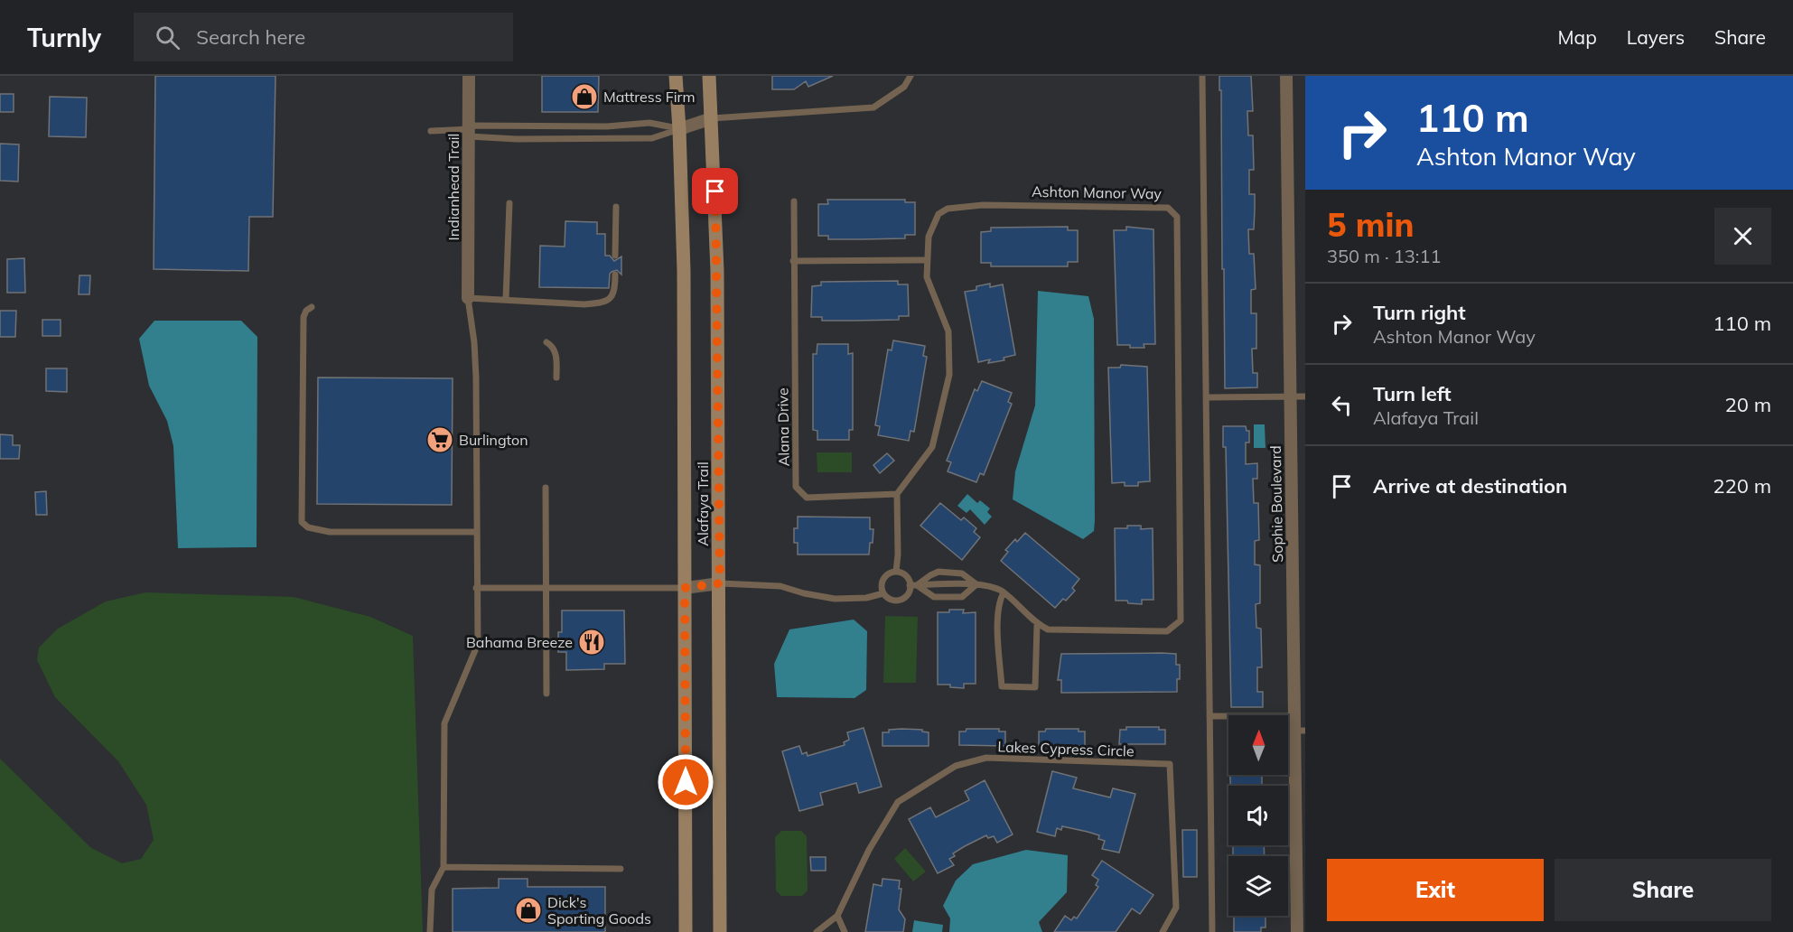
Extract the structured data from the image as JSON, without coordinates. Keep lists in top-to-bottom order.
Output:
{
  "streets": {
    "main road": ["Alafaya Trail"],
    "street": ["Indianhead Trail", "Sophie Boulevard"],
    "lane": ["Ashton Manor Way", "Alana Drive", "Lakes Cypress Circle"]
  },
  "crossings": [
    ["Ashton Manor Way", "Alana Drive"]
  ],
  "places": {
    "shop": ["Mattress Firm", "Dick's Sporting Goods"],
    "supermarket": ["Burlington"],
    "restaurant": ["Bahama Breeze"]
  },
  "north": "top",
  "page": {
    "header": "Turnly",
    "search": "Search here",
    "nav": ["Map", "Layers", "Share"],
    "turn": ["110 m", "Ashton Manor Way"],
    "heading": ["5 min", "350 m · 13:11"],
    "list": [
      {
        "name": "Turn right",
        "note": "Ashton Manor Way",
        "value": "110 m"
      },
      {
        "name": "Turn left",
        "note": "Alafaya Trail",
        "value": "20 m"
      },
      {
        "name": "Arrive at destination",
        "value": "220 m"
      }
    ],
    "buttons": ["Exit", "Share"]
  }
}
